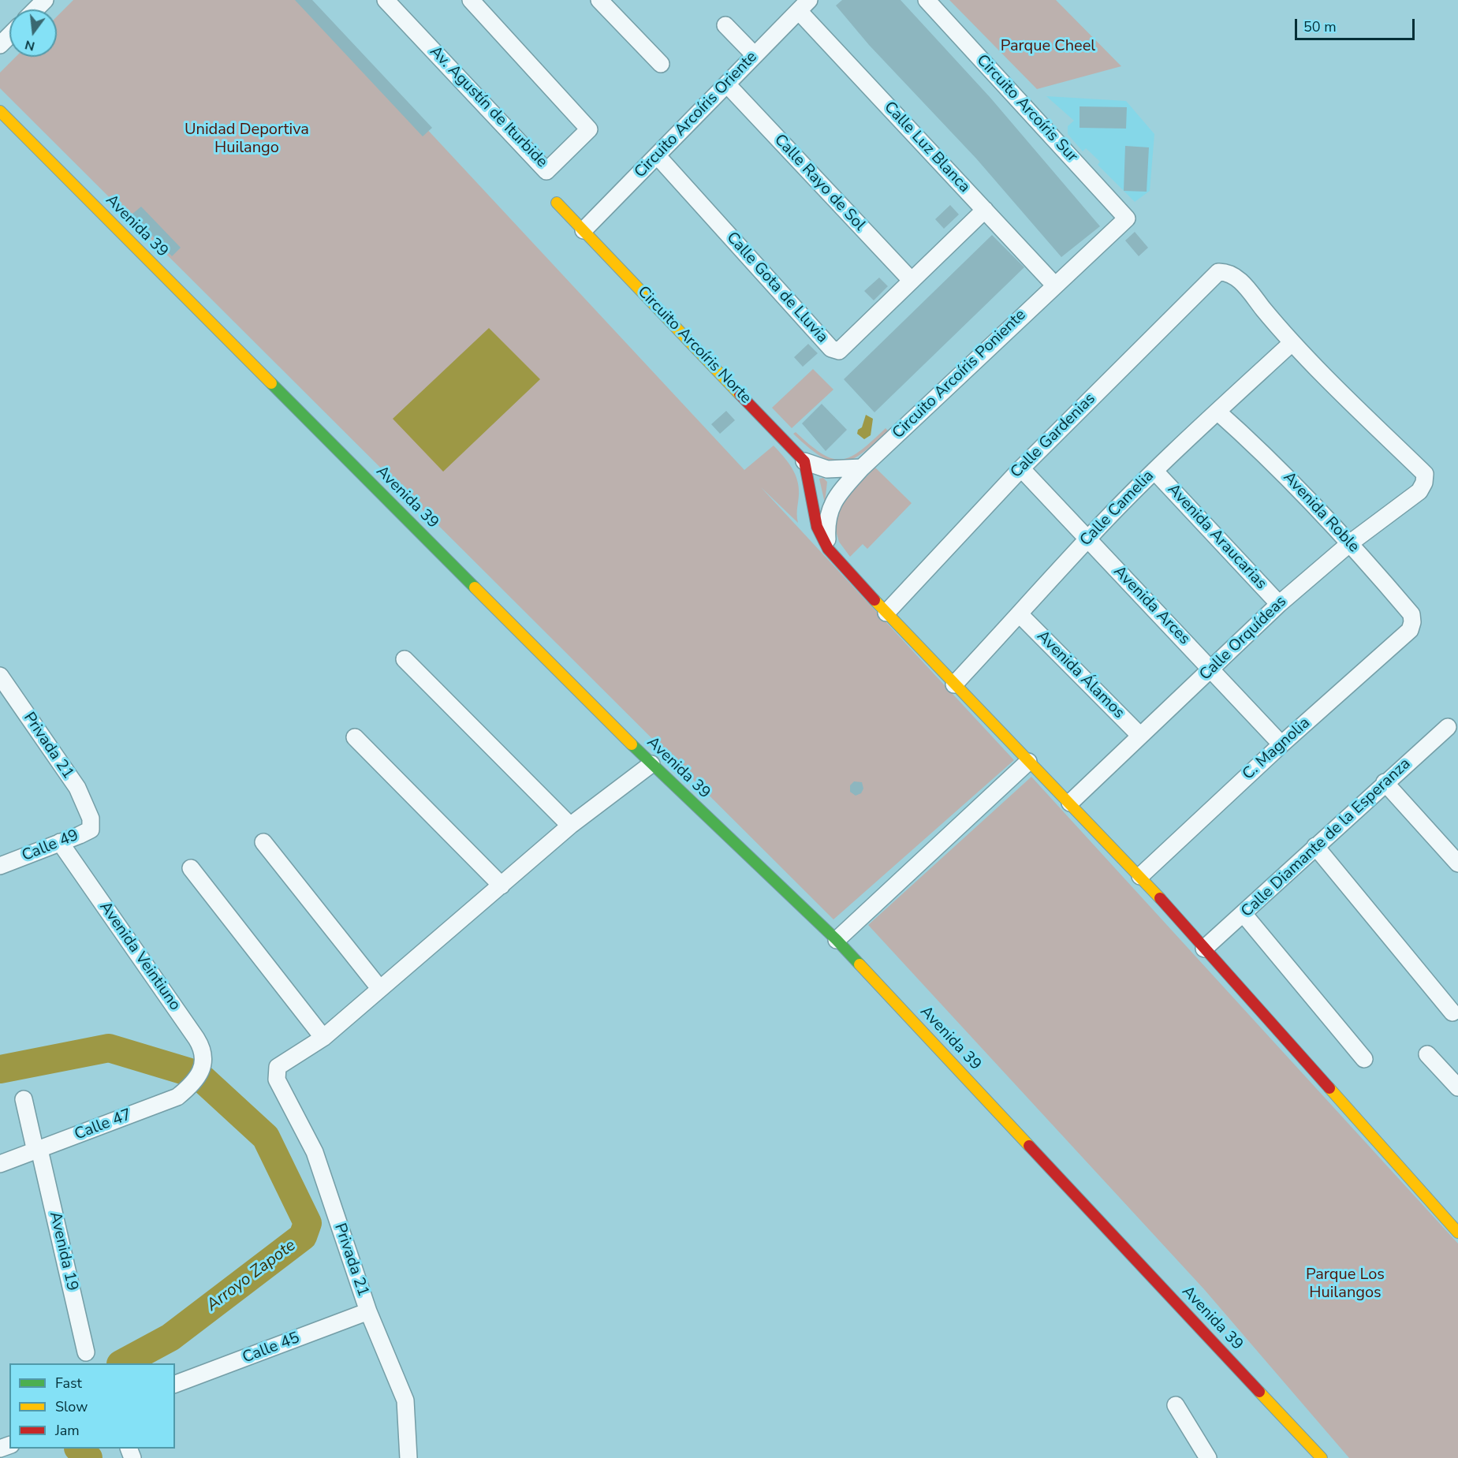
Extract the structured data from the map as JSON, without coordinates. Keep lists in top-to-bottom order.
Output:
{
  "streets": {
    "street": [
      "Av. Agustín de Iturbide",
      "Circuito Arcoíris Sur",
      "Circuito Arcoíris Oriente",
      "Calle Luz Blanca",
      "Calle Rayo de Sol",
      "Avenida 39",
      "Calle Gota de Lluvia",
      "Circuito Arcoíris Norte",
      "Circuito Arcoíris Poniente",
      "Calle Gardenias",
      "Calle Camelia",
      "Avenida Roble",
      "Avenida Araucarias",
      "Avenida Arces",
      "Calle Orquídeas",
      "Avenida Álamos",
      "Privada 21",
      "C. Magnolia",
      "Calle Diamante de la Esperanza",
      "Calle 49",
      "Avenida Veintiuno",
      "Calle 47",
      "Avenida 19",
      "Calle 45"
    ]
  },
  "crossings": [
    ["Circuito Arcoíris Sur", "Circuito Arcoíris Poniente"],
    ["Circuito Arcoíris Oriente", "Calle Luz Blanca"],
    ["Circuito Arcoíris Oriente", "Calle Rayo de Sol"],
    ["Circuito Arcoíris Oriente", "Calle Gota de Lluvia"],
    ["Circuito Arcoíris Oriente", "Circuito Arcoíris Norte"],
    ["Calle Luz Blanca", "Calle Gota de Lluvia"],
    ["Calle Luz Blanca", "Circuito Arcoíris Poniente"],
    ["Calle Rayo de Sol", "Calle Gota de Lluvia"],
    ["Circuito Arcoíris Norte", "Circuito Arcoíris Poniente"],
    ["Calle Gardenias", "Calle Camelia"],
    ["Calle Gardenias", "Avenida Arces"],
    ["Calle Gardenias", "Calle Orquídeas"],
    ["Calle Camelia", "Avenida Roble"],
    ["Calle Camelia", "Avenida Araucarias"],
    ["Calle Camelia", "Avenida Arces"],
    ["Calle Camelia", "Calle Orquídeas"],
    ["Calle Camelia", "Avenida Álamos"],
    ["Avenida Roble", "Calle Orquídeas"],
    ["Avenida Roble", "C. Magnolia"],
    ["Avenida Araucarias", "Calle Orquídeas"],
    ["Avenida Arces", "Calle Orquídeas"],
    ["Avenida Arces", "C. Magnolia"],
    ["Calle Orquídeas", "Avenida Álamos"],
    ["Privada 21", "Calle 49"],
    ["Privada 21", "Calle 45"],
    ["Calle 49", "Avenida Veintiuno"],
    ["Avenida Veintiuno", "Calle 47"],
    ["Calle 47", "Avenida 19"]
  ],
  "water": ["Arroyo Zapote"],
  "parks": ["Parque Cheel", "Unidad Deportiva Huilango", "Parque Los Huilangos"],
  "legend": ["Fast", "Slow", "Jam"],
  "scale_bar": "50 m",
  "north": "bottom"
}
